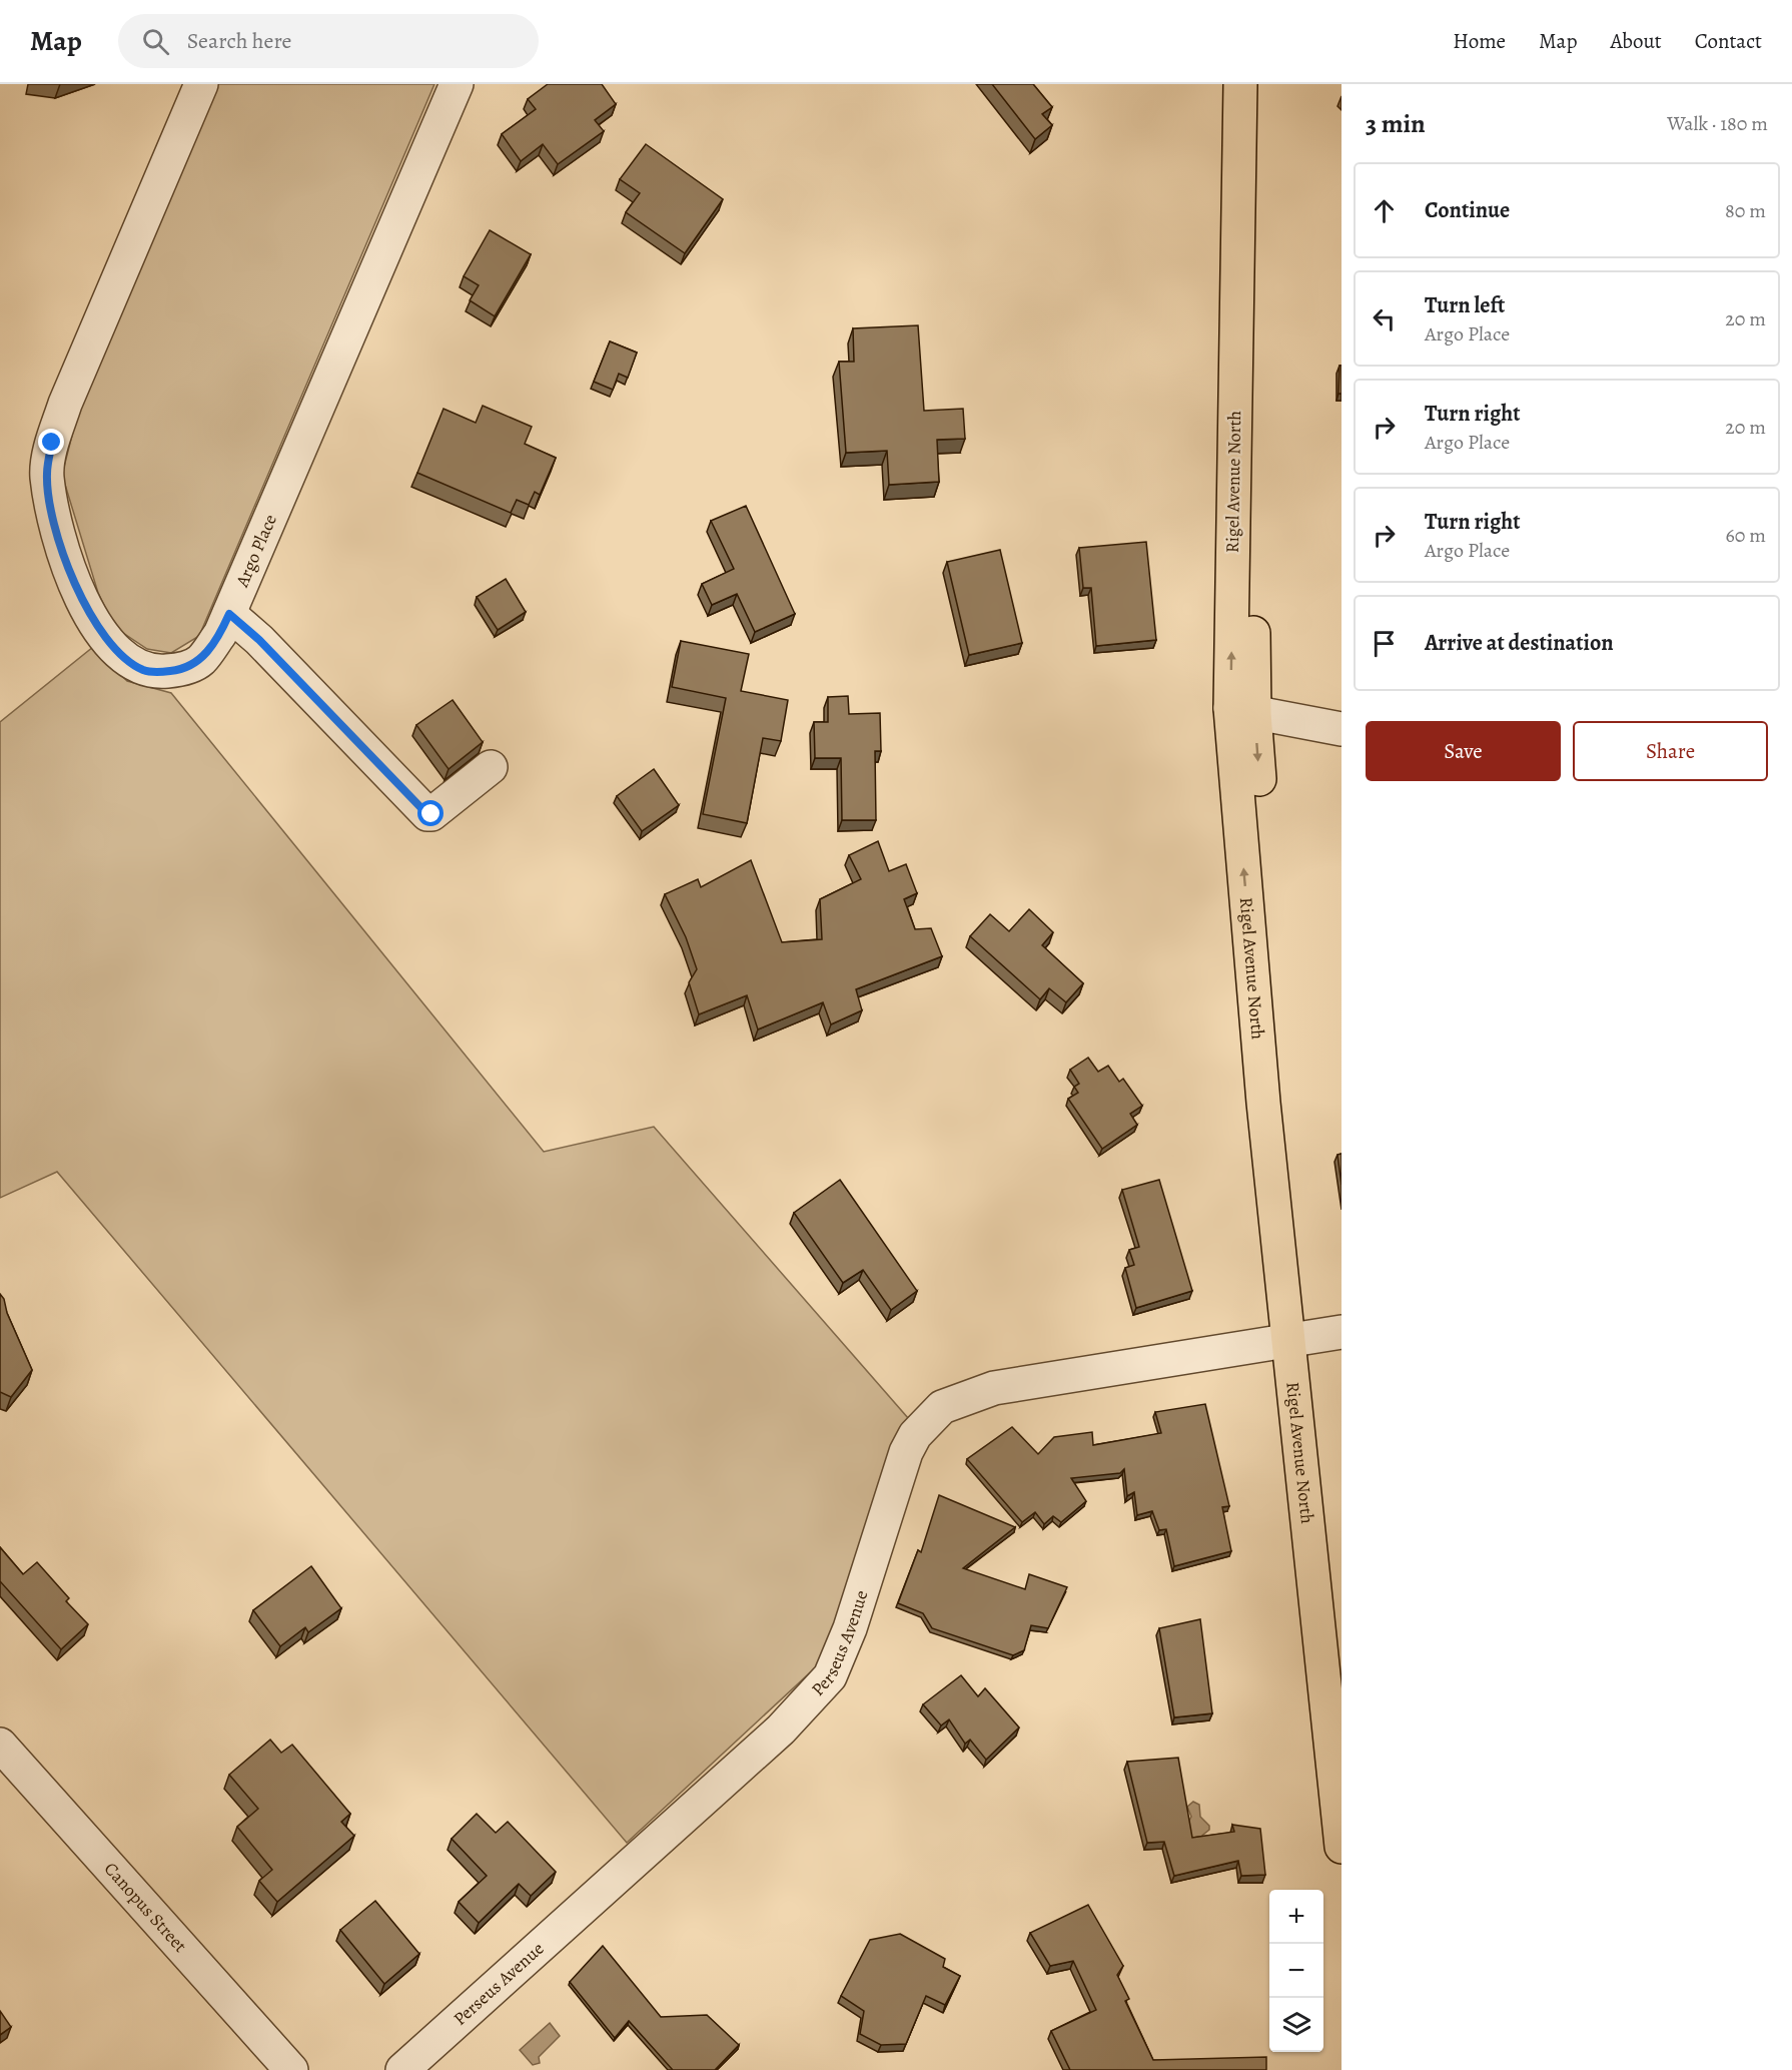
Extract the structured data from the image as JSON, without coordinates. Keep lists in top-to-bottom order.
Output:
{
  "streets": {
    "main road": ["Rigel Avenue North"],
    "street": ["Argo Place", "Perseus Avenue", "Canopus Street"]
  },
  "crossings": [
    ["Rigel Avenue North", "Perseus Avenue"]
  ],
  "page": {
    "header": "Map",
    "search": "Search here",
    "nav": [
      "Home",
      "Map",
      "About",
      "Contact"
    ],
    "heading": ["3 min", "Walk · 180 m"],
    "list": [
      ["Continue", "80 m"],
      ["Turn left", "Argo Place", "20 m"],
      ["Turn right", "Argo Place", "20 m"],
      ["Turn right", "Argo Place", "60 m"],
      "Arrive at destination"
    ],
    "buttons": ["Save", "Share"],
    "map_buttons": ["+", "−"]
  }
}
